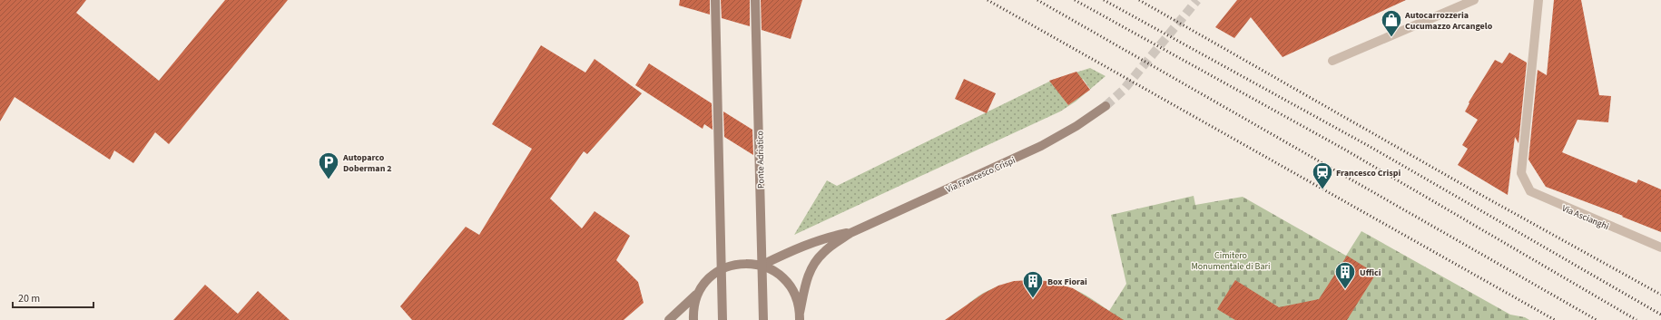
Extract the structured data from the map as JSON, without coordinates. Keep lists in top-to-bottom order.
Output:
{
  "streets": {
    "main road": ["Ponte Adriatico", "Via Francesco Crispi"],
    "street": ["Via Ascianghi"]
  },
  "parks": ["Cimitero Monumentale di Bari"],
  "places": {
    "shop": ["Autocarrozzeria Cucumazzo Arcangelo"],
    "parking": ["Autoparco Doberman 2"],
    "station": ["Francesco Crispi"],
    "building": ["Uffici", "Box Fiorai"]
  },
  "scale_bar": "20 m"
}
